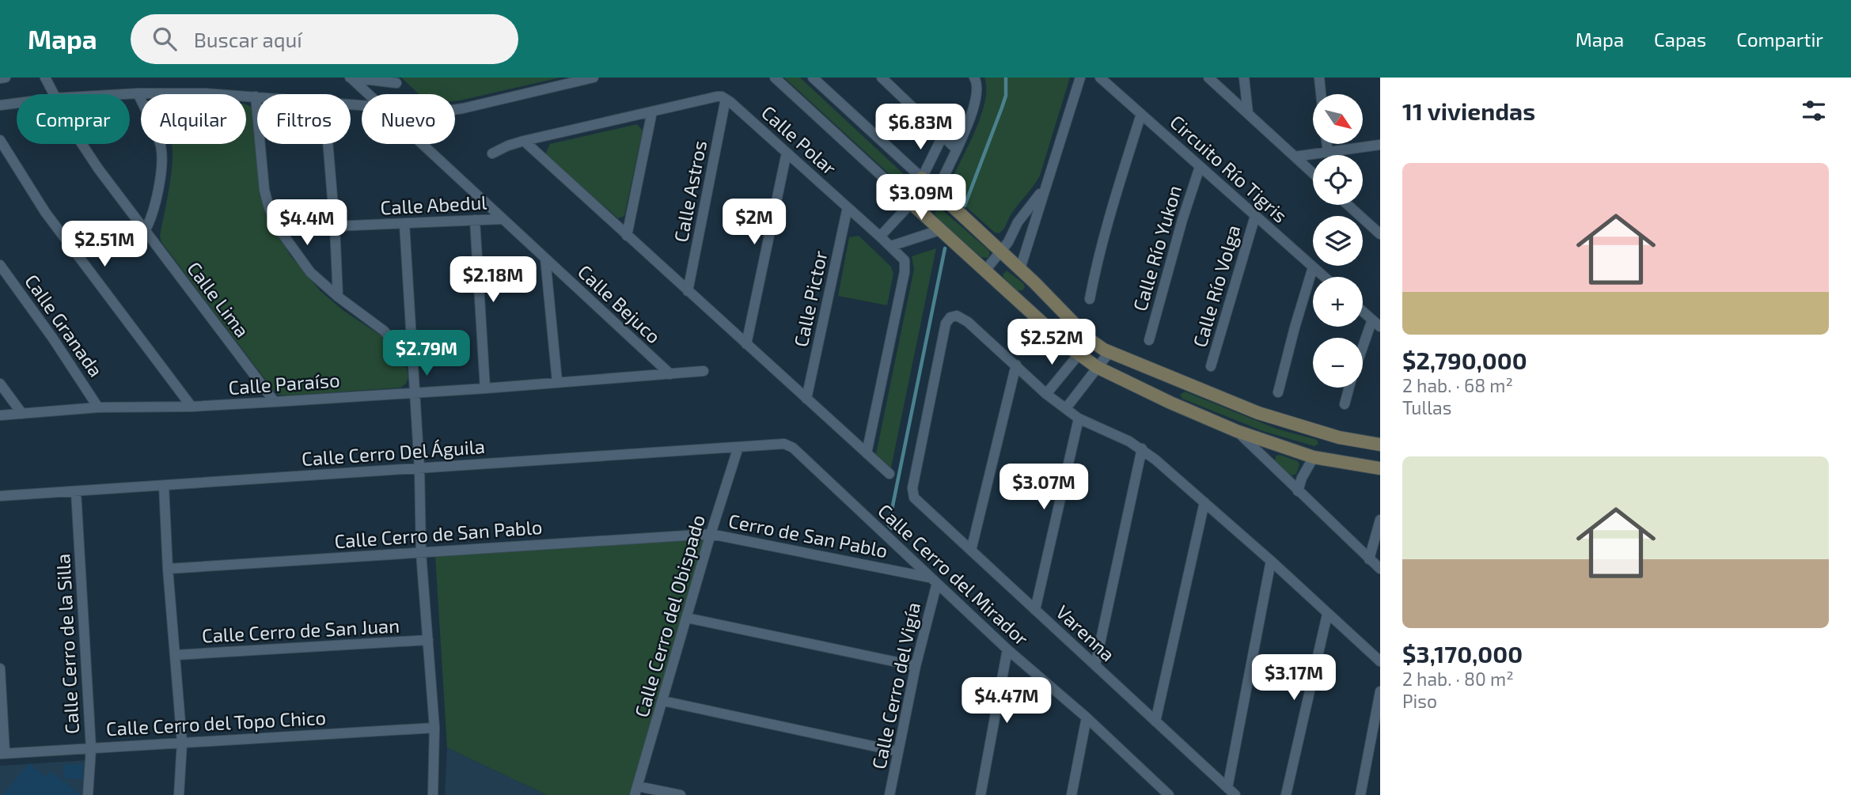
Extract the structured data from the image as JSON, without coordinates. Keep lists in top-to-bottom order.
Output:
{
  "streets": {
    "street": [
      "Calle Polar",
      "Circuito Río Tigris",
      "Calle Astros",
      "Calle Abedul",
      "Calle Río Yukon",
      "Calle Río Volga",
      "Calle Pictor",
      "Calle Lima",
      "Calle Bejuco",
      "Calle Granada",
      "Calle Paraíso",
      "Calle Cerro Del Águila",
      "Calle Cerro de San Pablo",
      "Cerro de San Pablo",
      "Calle Cerro del Mirador",
      "Calle Cerro del Obispado",
      "Calle Cerro de San Juan",
      "Varenna",
      "Calle Cerro de la Silla",
      "Calle Cerro del Vigía",
      "Calle Cerro del Topo Chico"
    ]
  },
  "crossings": [
    ["Calle Polar", "Calle Astros"],
    ["Calle Polar", "Calle Pictor"],
    ["Circuito Río Tigris", "Calle Río Yukon"],
    ["Circuito Río Tigris", "Calle Río Volga"],
    ["Calle Abedul", "Calle Bejuco"],
    ["Calle Lima", "Calle Paraíso"],
    ["Calle Bejuco", "Calle Paraíso"],
    ["Calle Granada", "Calle Paraíso"],
    ["Calle Cerro Del Águila", "Calle Cerro del Mirador"],
    ["Calle Cerro Del Águila", "Calle Cerro del Obispado"],
    ["Calle Cerro Del Águila", "Calle Cerro de la Silla"],
    ["Calle Cerro de San Pablo", "Cerro de San Pablo"],
    ["Calle Cerro de San Pablo", "Calle Cerro del Obispado"],
    ["Cerro de San Pablo", "Calle Cerro del Mirador"],
    ["Cerro de San Pablo", "Calle Cerro del Obispado"],
    ["Cerro de San Pablo", "Calle Cerro del Vigía"],
    ["Calle Cerro del Mirador", "Calle Cerro del Vigía"],
    ["Calle Cerro de la Silla", "Calle Cerro del Topo Chico"]
  ],
  "north": "bottom right",
  "page": {
    "header": "Mapa",
    "search": "Buscar aquí",
    "nav": ["Mapa", "Capas", "Compartir"],
    "heading": "11 viviendas",
    "map_buttons": ["+", "−"],
    "chip": [
      "Comprar",
      "Alquilar",
      "Filtros",
      "Nuevo"
    ],
    "price": [
      "$6.83M",
      "$3.09M",
      "$2M",
      "$4.4M",
      "$2.51M",
      "$2.18M",
      "$2.52M",
      "$2.79M",
      "$3.07M",
      "$3.17M",
      "$4.47M"
    ],
    "list": [
      {
        "name": "$2,790,000",
        "note": "2 hab. · 68 m² · Tullas"
      },
      {
        "name": "$3,170,000",
        "note": "2 hab. · 80 m² · Piso"
      }
    ]
  }
}
